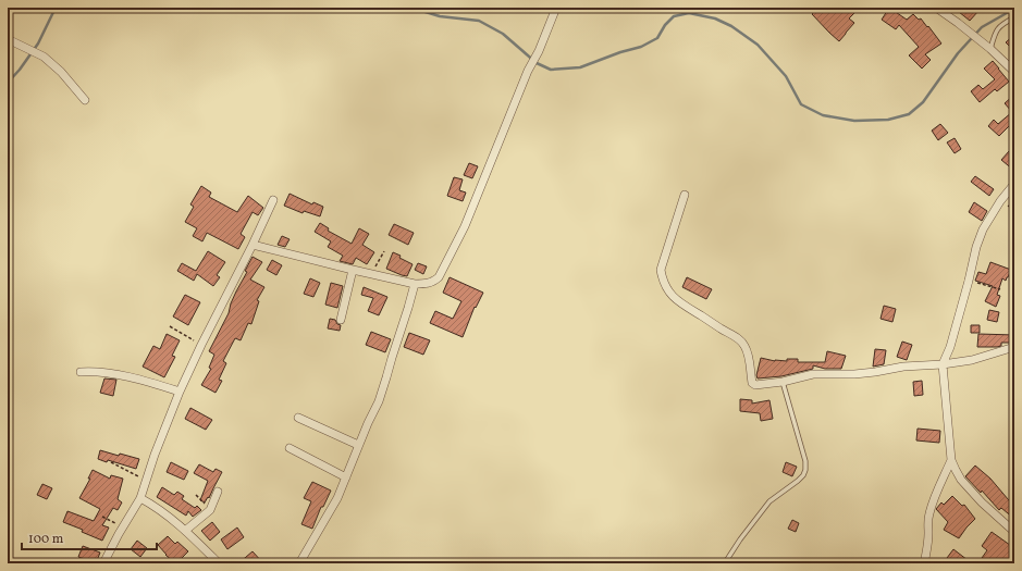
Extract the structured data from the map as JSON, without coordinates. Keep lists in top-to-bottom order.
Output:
{
  "scale_bar": "100 m"
}
